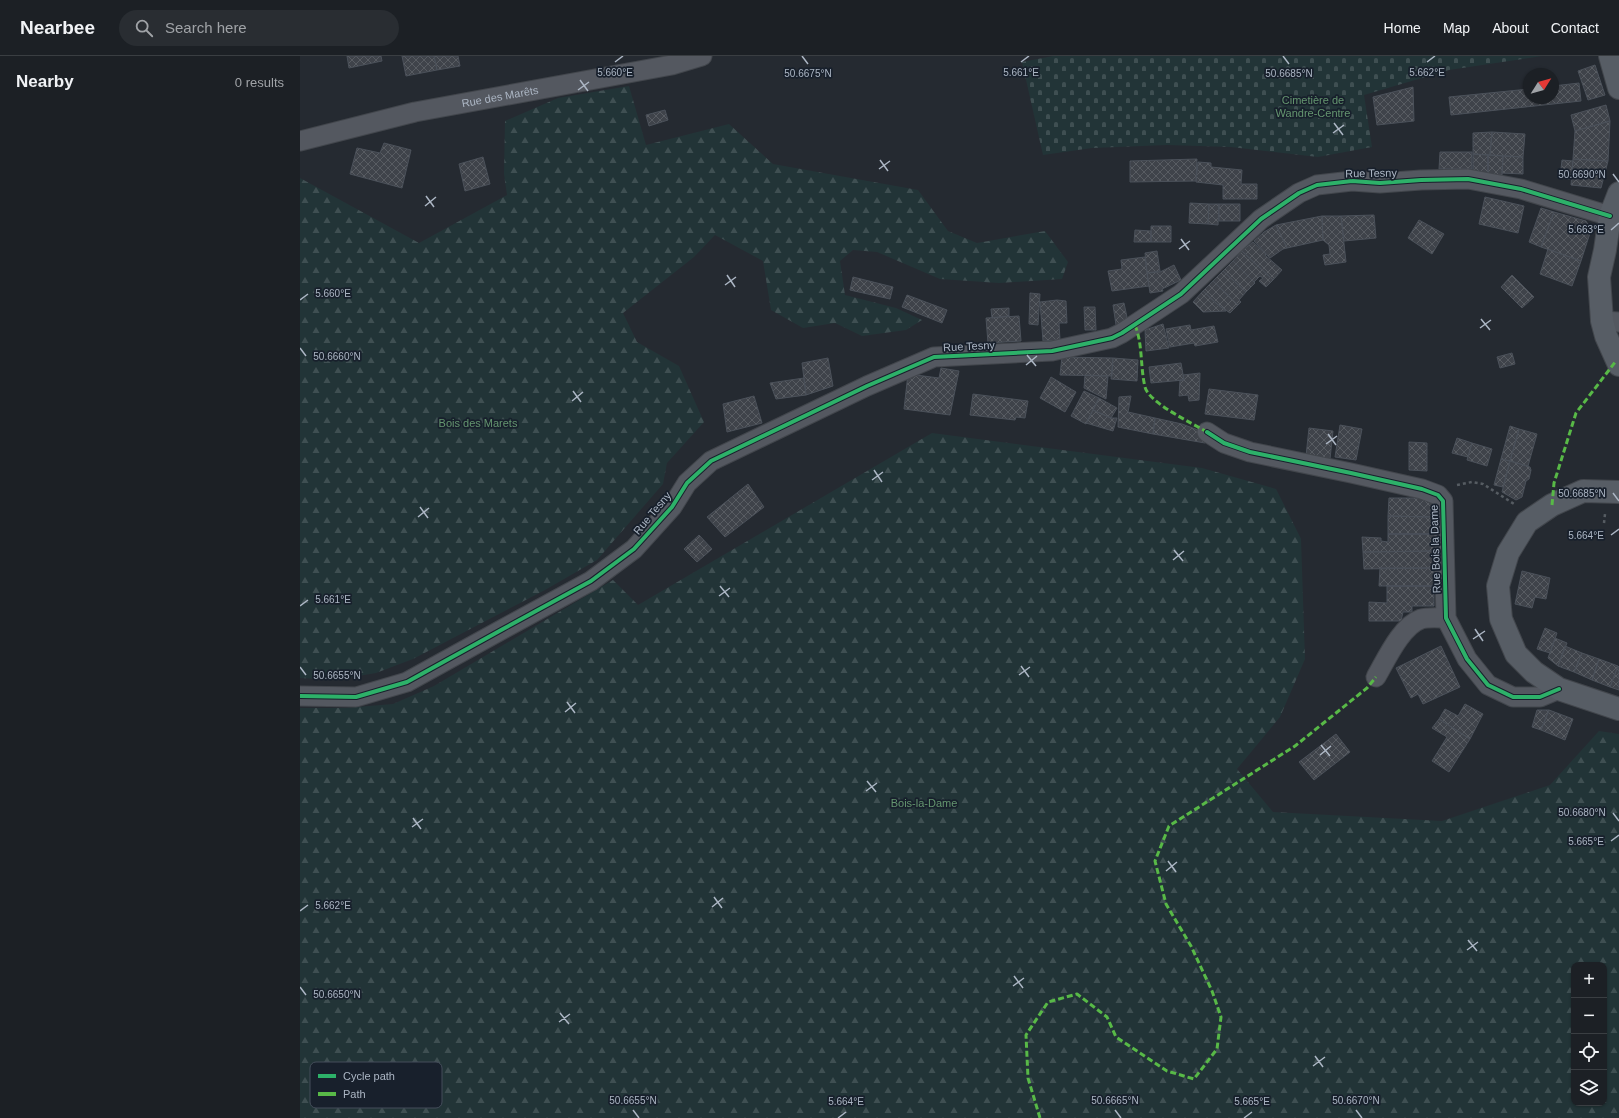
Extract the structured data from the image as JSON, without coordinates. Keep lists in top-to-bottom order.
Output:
{
  "streets": {
    "street": ["Rue des Marêts", "Rue Tesny", "Rue Bois la Dame"]
  },
  "parks": ["Cimetière de Wandre-Centre", "Bois des Marets", "Bois-la-Dame"],
  "legend": ["Cycle path", "Path"],
  "north": "top right",
  "page": {
    "header": "Nearbee",
    "search": "Search here",
    "nav": [
      "Home",
      "Map",
      "About",
      "Contact"
    ],
    "heading": ["Nearby", "0 results"],
    "map_buttons": ["+", "−"]
  },
  "coordinates": [
    "5.660°E",
    "5.661°E",
    "5.662°E",
    "50.6675°N",
    "50.6685°N",
    "50.6690°N",
    "5.663°E",
    "50.6660°N",
    "5.664°E",
    "50.6655°N",
    "50.6680°N",
    "5.665°E",
    "50.6650°N",
    "50.6665°N",
    "50.6670°N"
  ]
}
